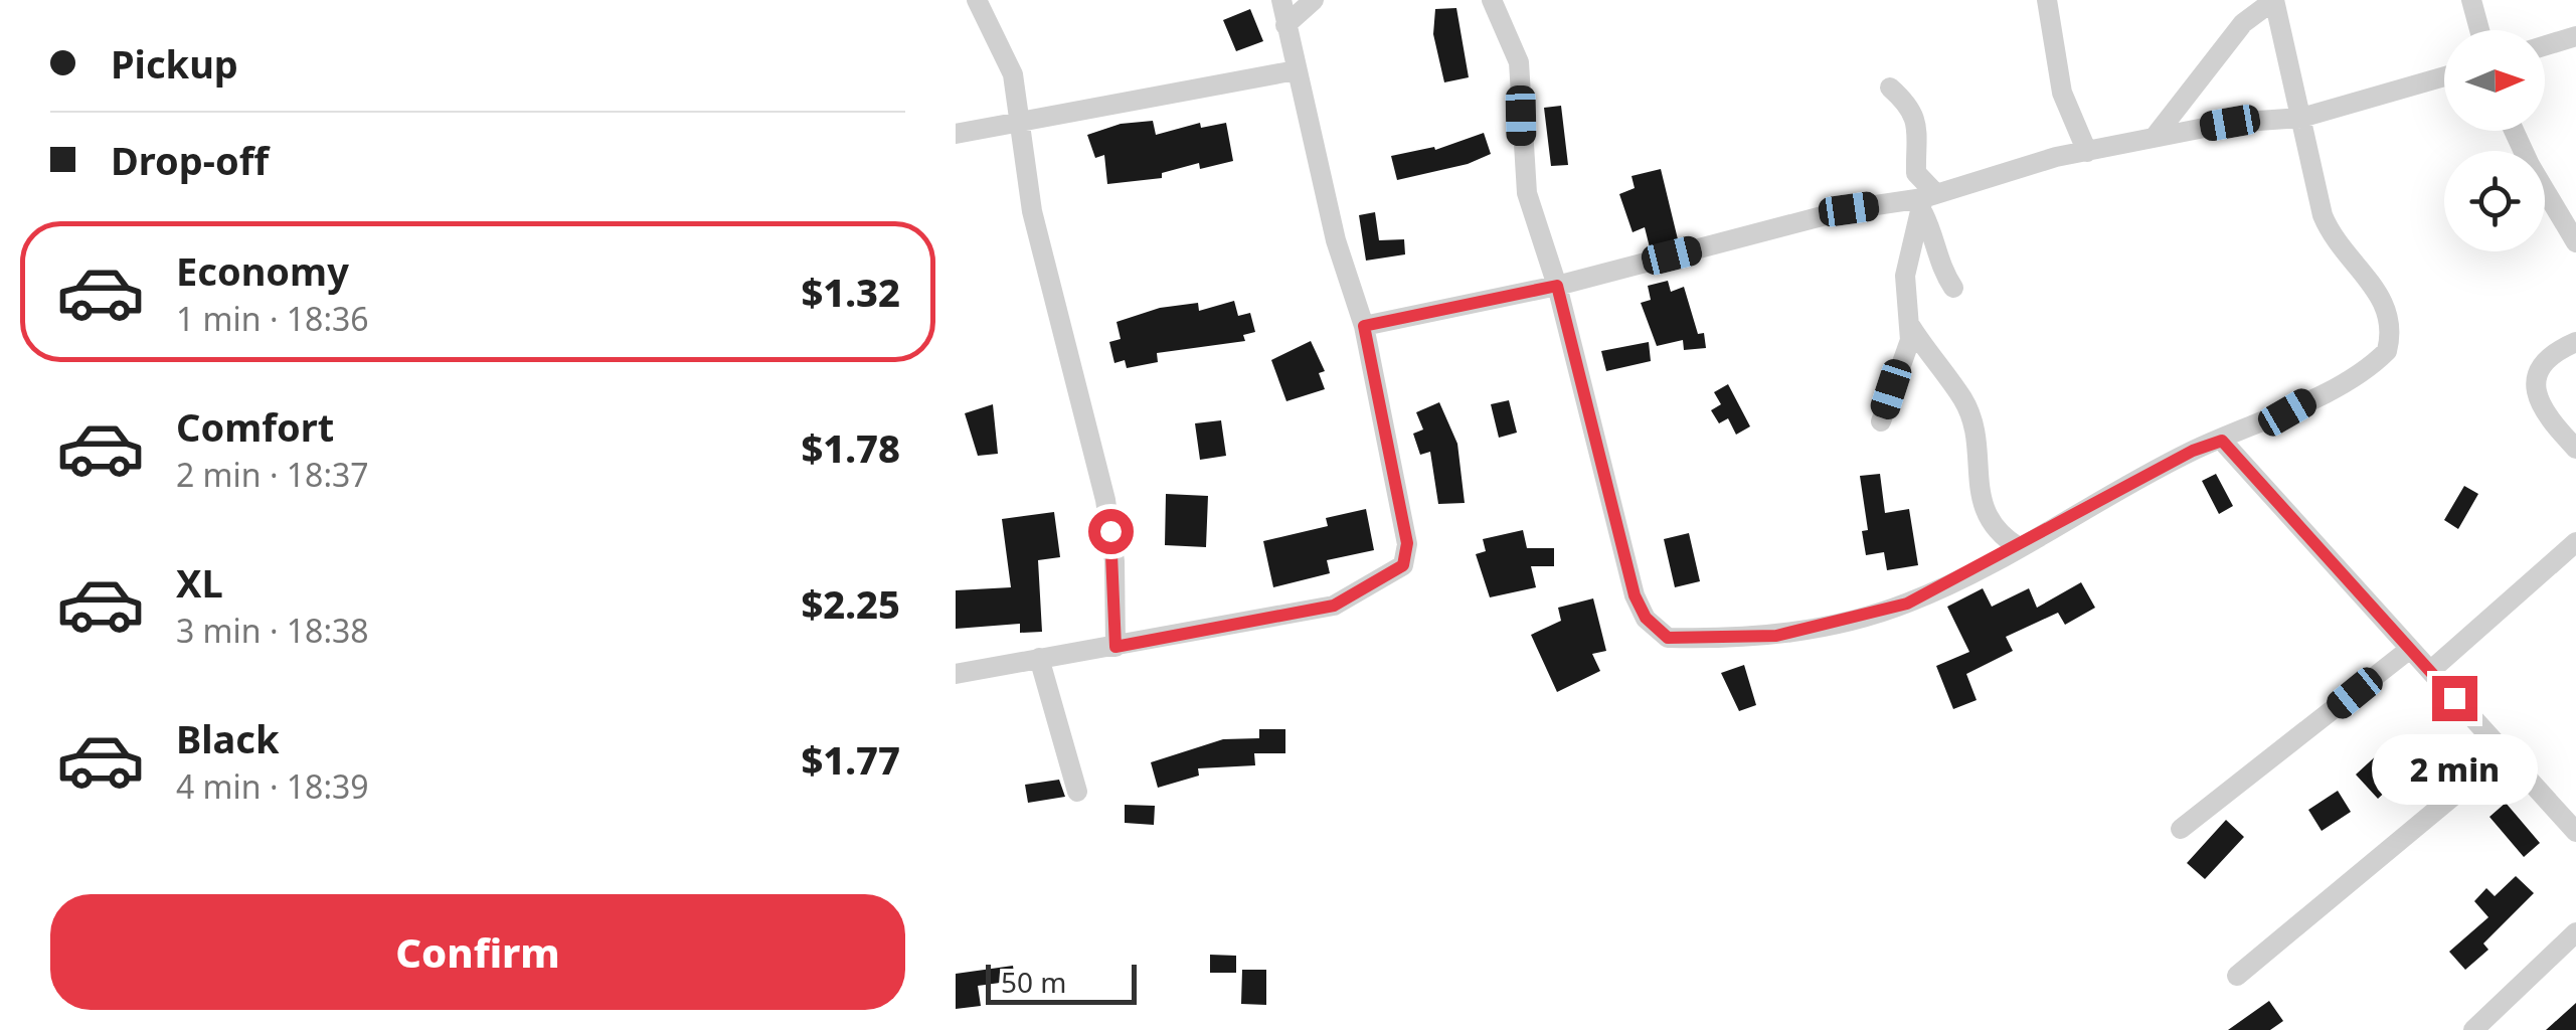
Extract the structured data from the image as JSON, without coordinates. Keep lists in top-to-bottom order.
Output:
{
  "scale_bar": "50 m",
  "north": "right",
  "page": {
    "banner": ["Pickup", "Drop-off"],
    "list": [
      {
        "name": "Economy",
        "note": "1 min · 18:36",
        "value": "$1.32"
      },
      {
        "name": "Comfort",
        "note": "2 min · 18:37",
        "value": "$1.78"
      },
      {
        "name": "XL",
        "note": "3 min · 18:38",
        "value": "$2.25"
      },
      {
        "name": "Black",
        "note": "4 min · 18:39",
        "value": "$1.77"
      }
    ],
    "bubble": "2 min",
    "buttons": "Confirm",
    "scale": "50 m"
  }
}
